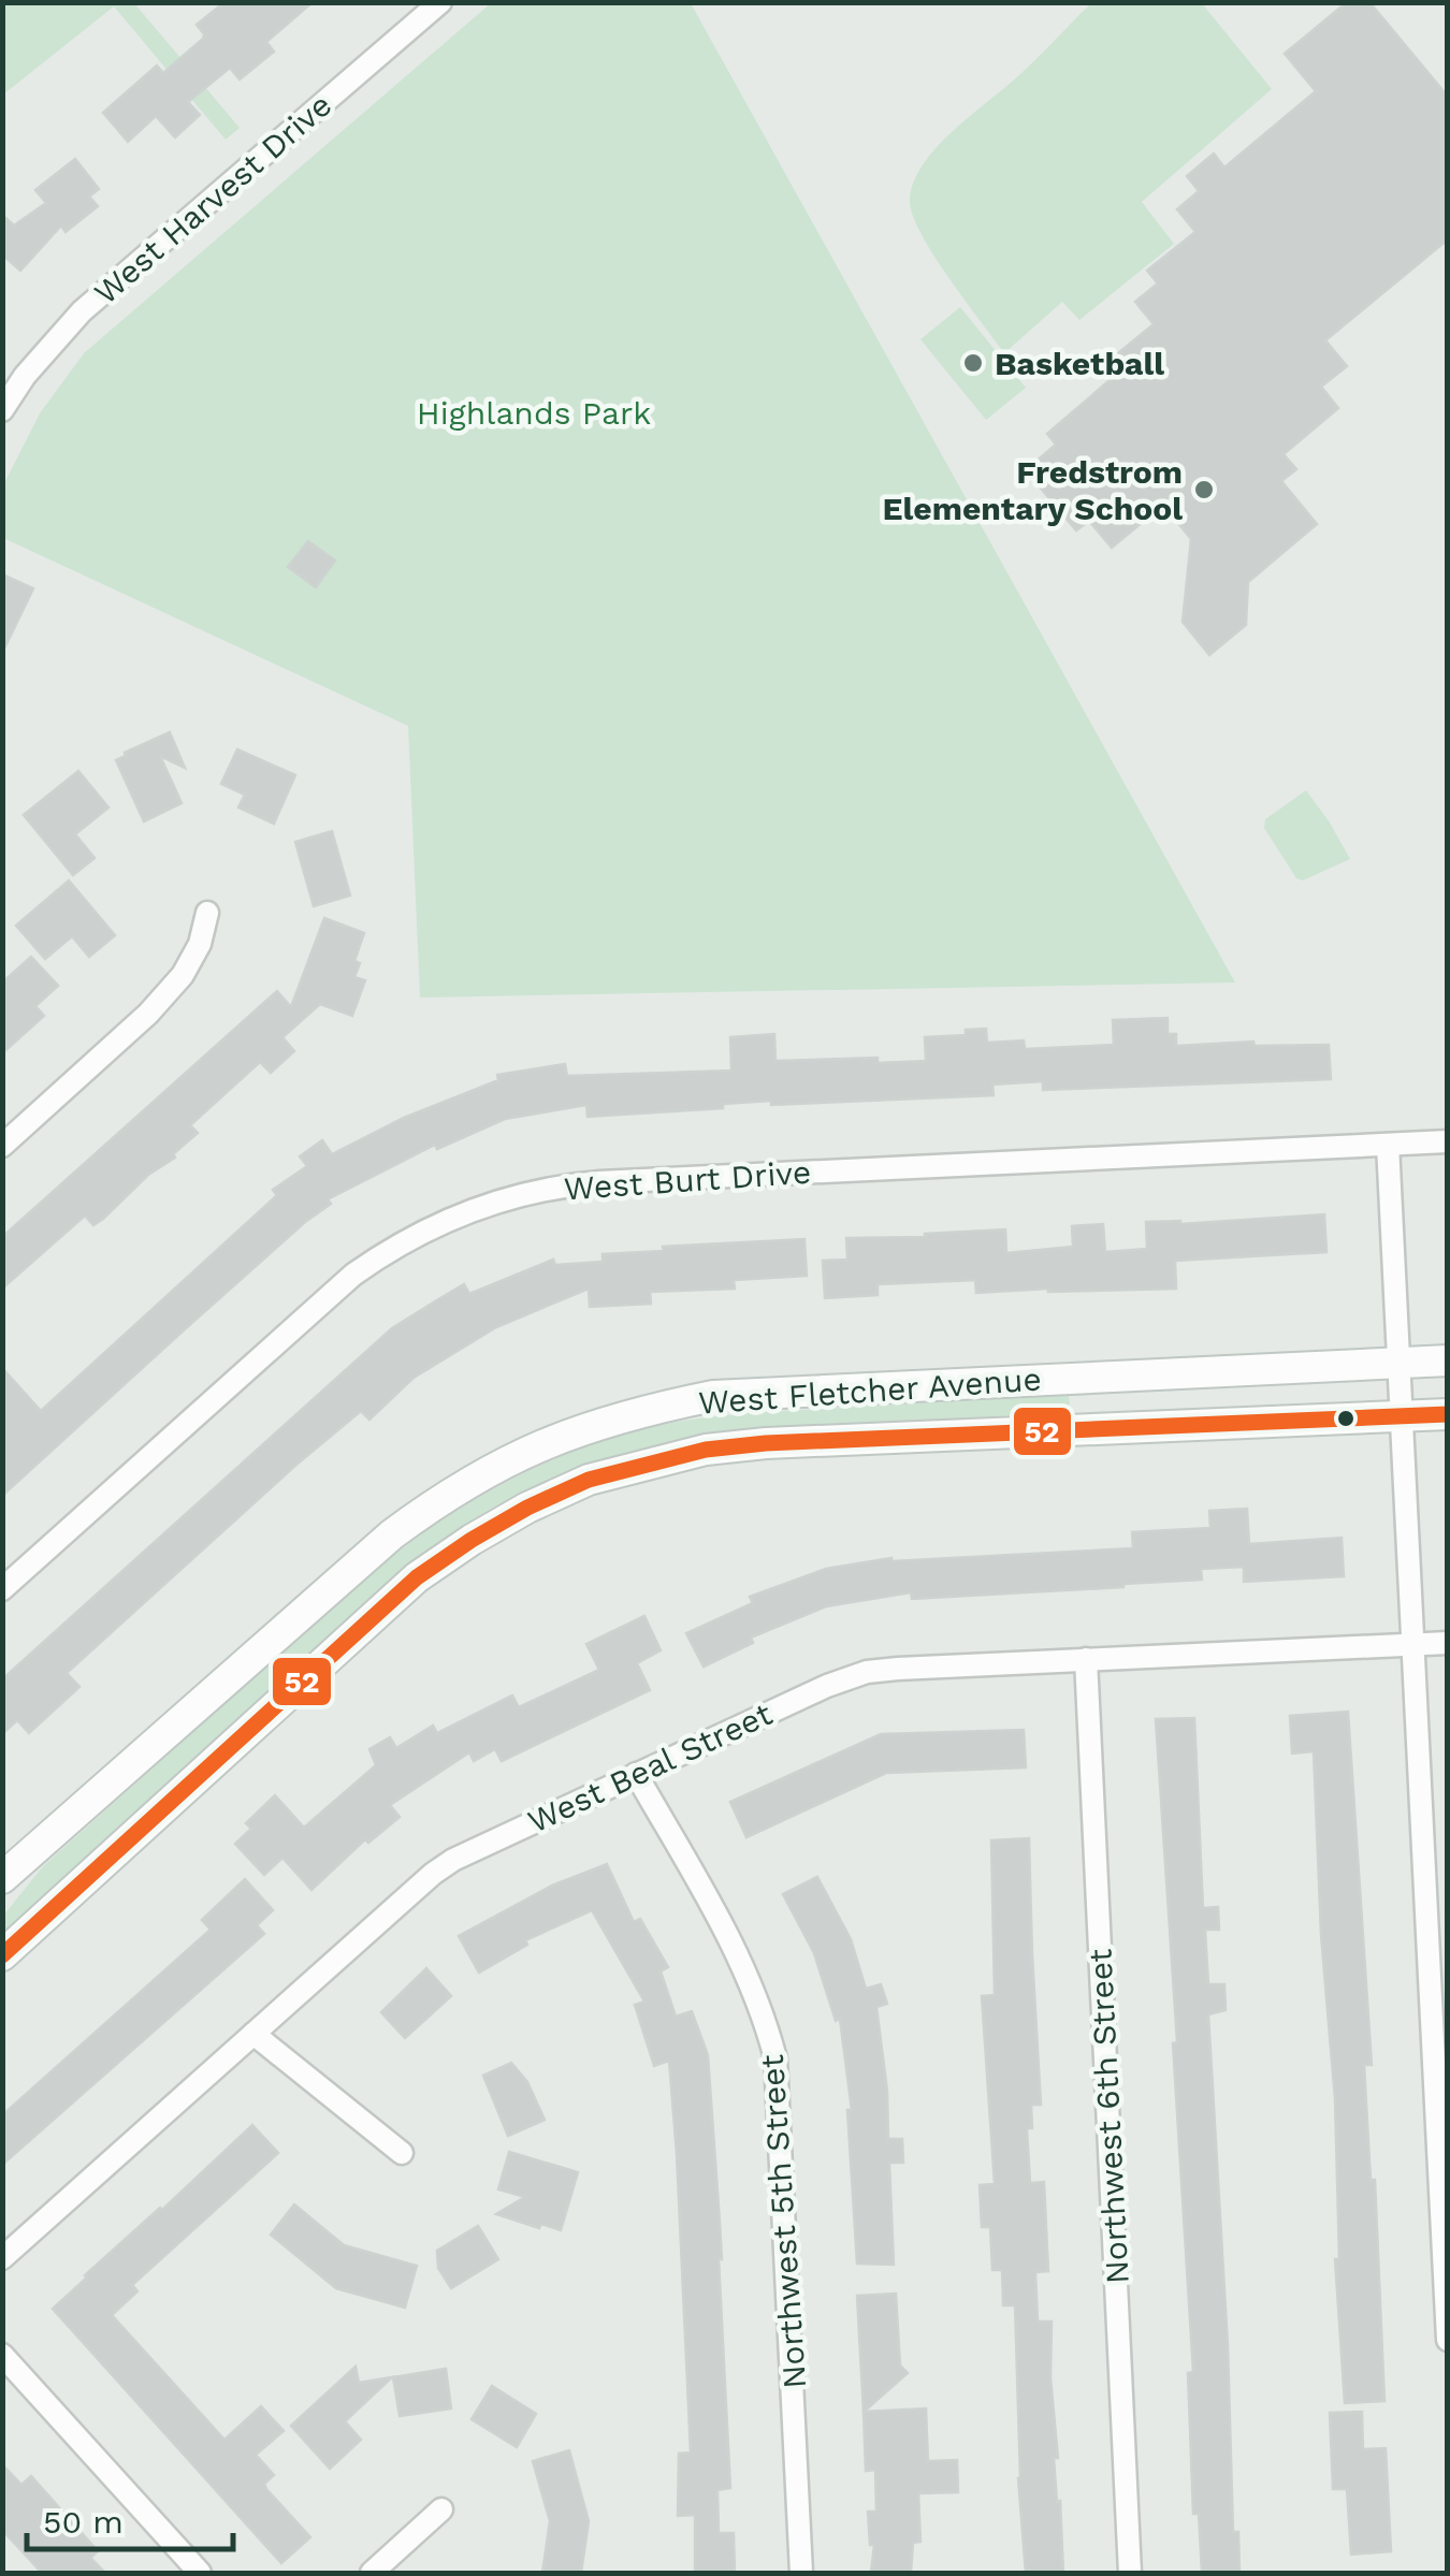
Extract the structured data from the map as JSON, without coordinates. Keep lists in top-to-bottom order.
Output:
{
  "streets": {
    "main road": ["West Fletcher Avenue"],
    "street": [
      "West Harvest Drive",
      "West Burt Drive",
      "West Beal Street",
      "Northwest 6th Street",
      "Northwest 5th Street"
    ]
  },
  "crossings": [
    ["West Beal Street", "Northwest 6th Street"],
    ["West Beal Street", "Northwest 5th Street"]
  ],
  "parks": ["Highlands Park"],
  "places": ["Basketball", "Fredstrom Elementary School"],
  "lines": ["transit line 52"],
  "scale_bar": "50 m"
}
